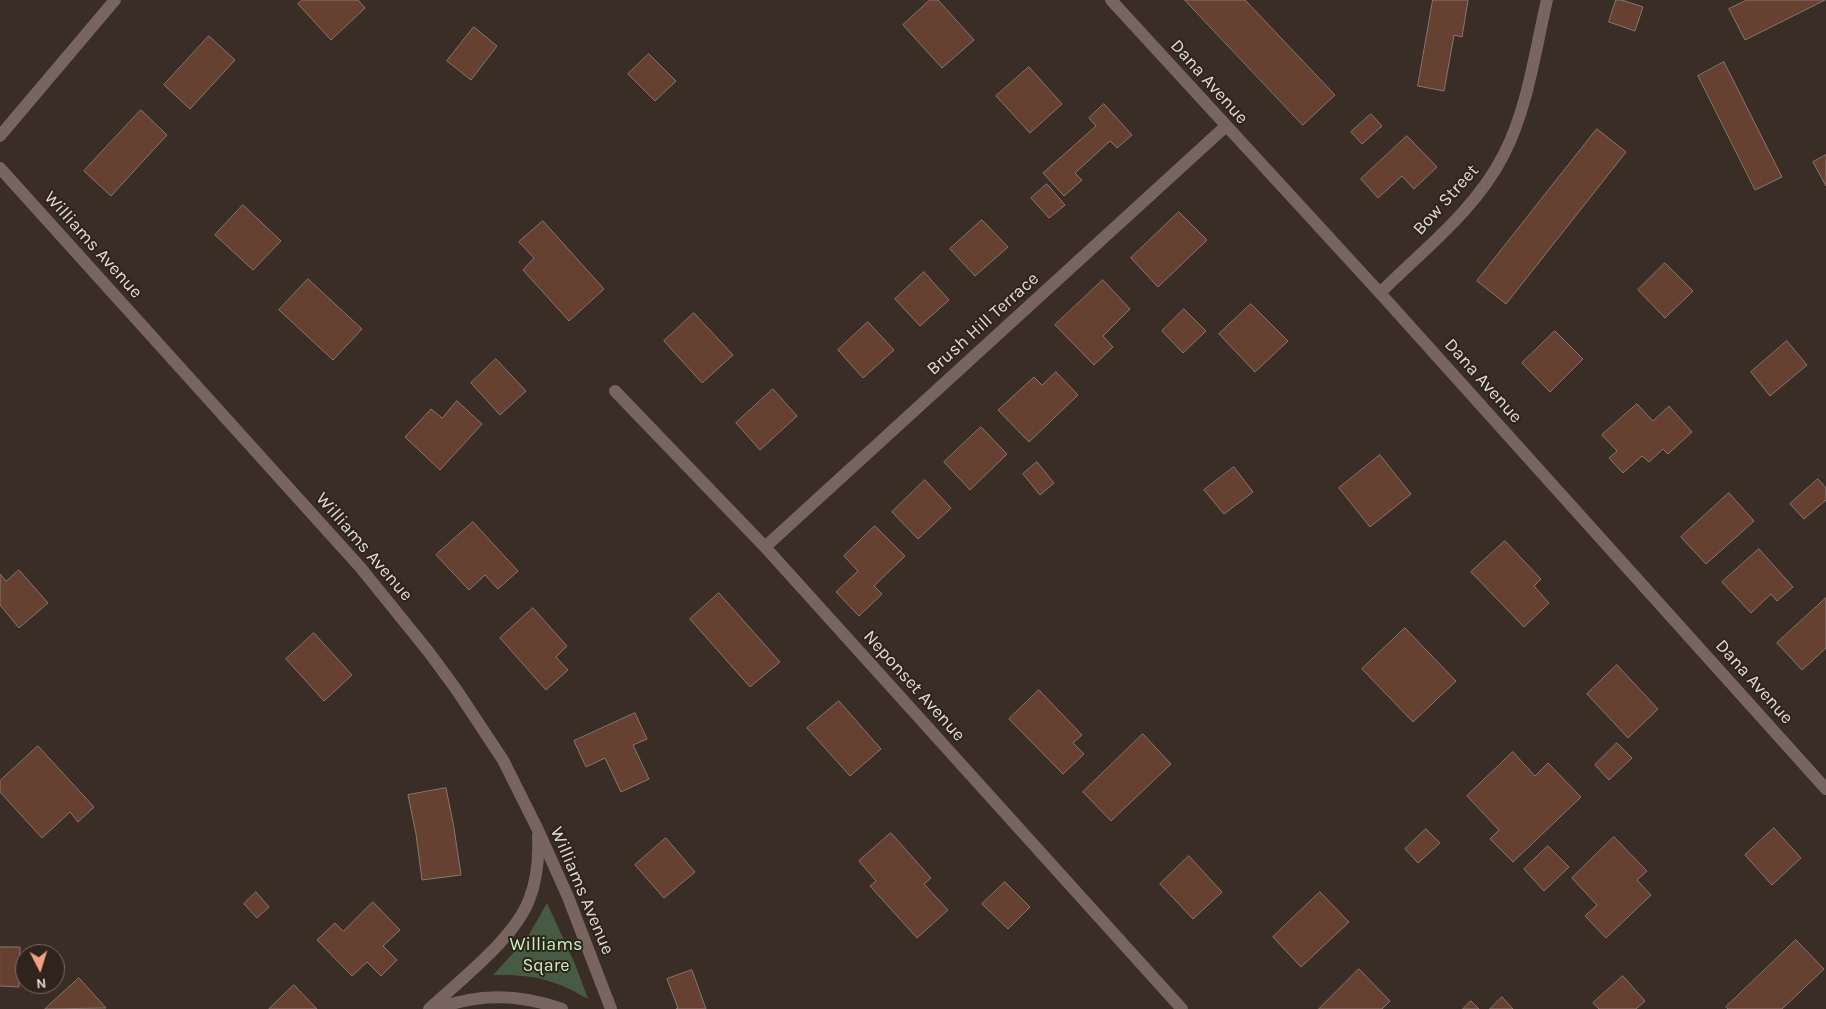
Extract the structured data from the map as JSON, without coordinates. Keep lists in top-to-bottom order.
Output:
{
  "streets": {
    "street": [
      "Dana Avenue",
      "Bow Street",
      "Williams Avenue",
      "Brush Hill Terrace",
      "Neponset Avenue"
    ]
  },
  "crossings": [
    ["Dana Avenue", "Bow Street"],
    ["Dana Avenue", "Brush Hill Terrace"],
    ["Brush Hill Terrace", "Neponset Avenue"]
  ],
  "parks": ["Williams Sqare"],
  "north": "bottom"
}
